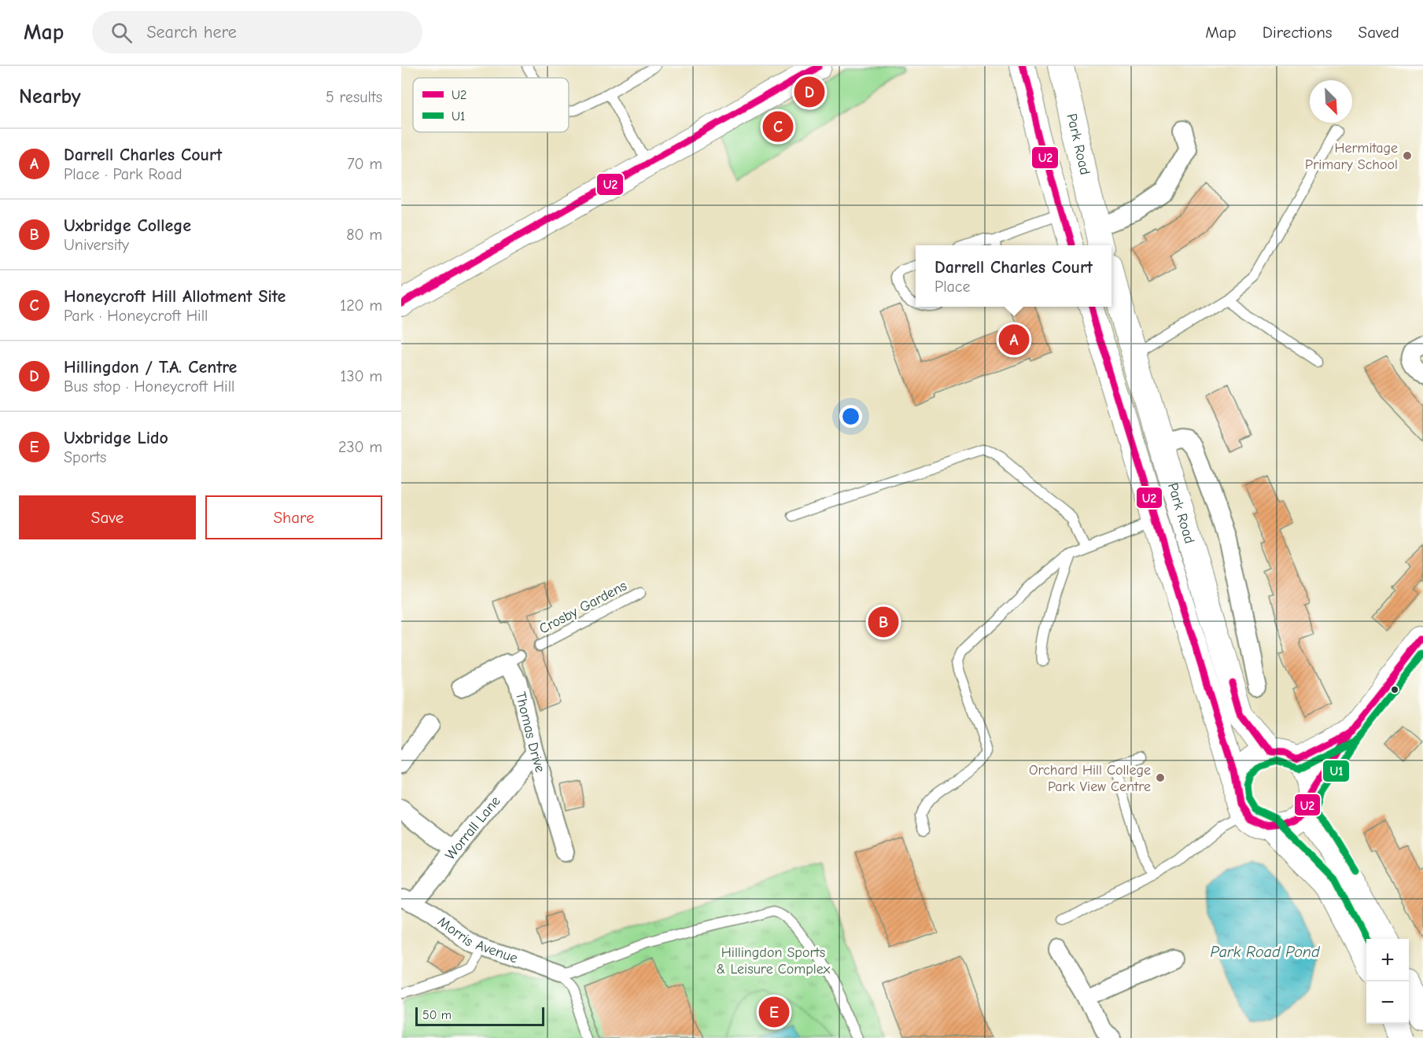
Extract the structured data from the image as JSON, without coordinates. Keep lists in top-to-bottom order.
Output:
{
  "streets": {
    "main road": ["Park Road"],
    "street": ["Thomas Drive", "Worrall Lane", "Morris Avenue"],
    "lane": ["Crosby Gardens"]
  },
  "crossings": [
    ["Thomas Drive", "Worrall Lane"],
    ["Worrall Lane", "Morris Avenue"]
  ],
  "water": ["Park Road Pond"],
  "parks": ["Hillingdon Sports & Leisure Complex"],
  "places": ["Hermitage Primary School", "Orchard Hill College Park View Centre"],
  "lines": ["transit line U2", "transit line U1"],
  "legend": ["U2", "U1"],
  "scale_bar": "50 m",
  "north": "bottom right",
  "page": {
    "header": "Map",
    "search": "Search here",
    "nav": ["Map", "Directions", "Saved"],
    "heading": ["Nearby", "5 results"],
    "pins": [
      "D",
      "C",
      "A",
      "B",
      "E"
    ],
    "list": [
      {
        "mark": "A",
        "name": "Darrell Charles Court",
        "note": "Place · Park Road",
        "value": "70 m"
      },
      {
        "mark": "B",
        "name": "Uxbridge College",
        "note": "University",
        "value": "80 m"
      },
      {
        "mark": "C",
        "name": "Honeycroft Hill Allotment Site",
        "note": "Park · Honeycroft Hill",
        "value": "120 m"
      },
      {
        "mark": "D",
        "name": "Hillingdon / T.A. Centre",
        "note": "Bus stop · Honeycroft Hill",
        "value": "130 m"
      },
      {
        "mark": "E",
        "name": "Uxbridge Lido",
        "note": "Sports",
        "value": "230 m"
      }
    ],
    "popup": ["Darrell Charles Court", "Place"],
    "buttons": ["Save", "Share"],
    "map_buttons": ["+", "−"],
    "scale": "50 m"
  }
}
